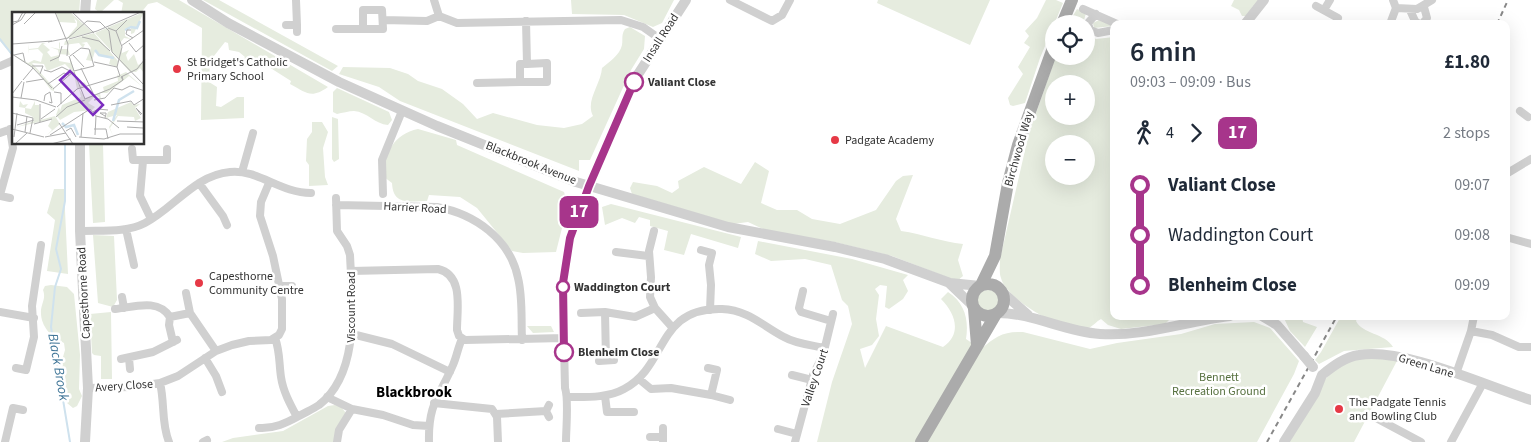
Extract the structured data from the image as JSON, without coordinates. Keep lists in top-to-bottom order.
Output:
{
  "streets": {
    "main road": ["Birchwood Way"],
    "street": [
      "Insall Road",
      "Blackbrook Avenue",
      "Harrier Road",
      "Capesthorne Road",
      "Viscount Road",
      "Green Lane",
      "Valley Court",
      "Avery Close"
    ]
  },
  "crossings": [
    ["Insall Road", "Blackbrook Avenue"],
    ["Birchwood Way", "Blackbrook Avenue"],
    ["Harrier Road", "Viscount Road"],
    ["Capesthorne Road", "Avery Close"]
  ],
  "districts": ["Blackbrook"],
  "water": ["Black Brook"],
  "parks": ["Bennett Recreation Ground"],
  "places": [
    "St Bridget's Catholic Primary School",
    "Valiant Close",
    "Padgate Academy",
    "Capesthorne Community Centre",
    "Waddington Court",
    "Blenheim Close",
    "The Padgate Tennis and Bowling Club"
  ],
  "lines": ["bus line 17"],
  "page": {
    "on_map": "17",
    "map_buttons": ["+", "−"],
    "heading": ["6 min", "09:03 – 09:09 · Bus", "£1.80"],
    "legs": ["4", "17", "2 stops"],
    "list": [
      {
        "name": "Valiant Close",
        "value": "09:07"
      },
      {
        "name": "Waddington Court",
        "value": "09:08"
      },
      {
        "name": "Blenheim Close",
        "value": "09:09"
      }
    ]
  }
}
